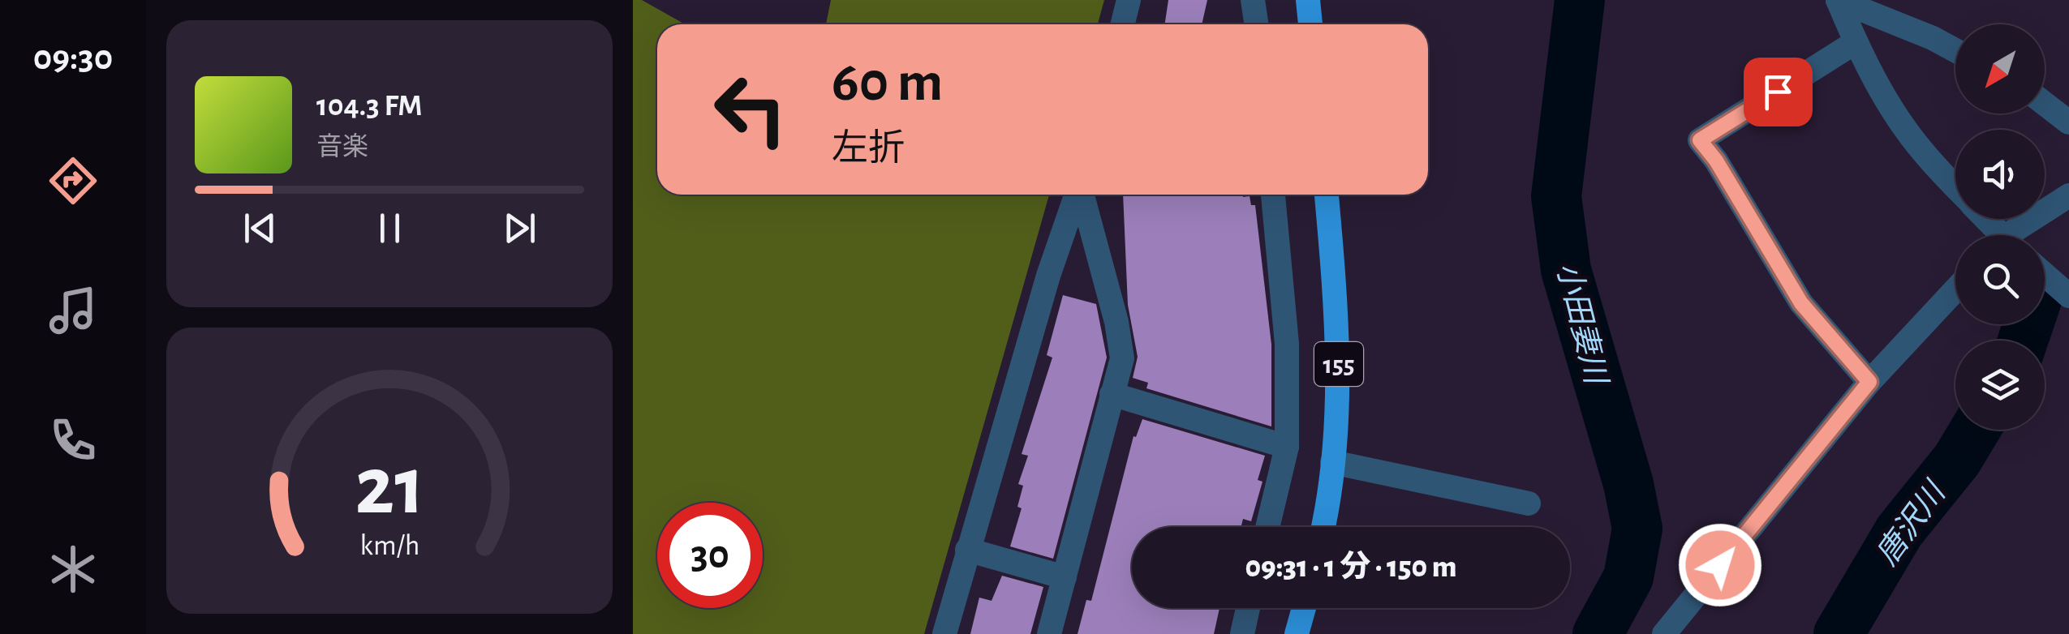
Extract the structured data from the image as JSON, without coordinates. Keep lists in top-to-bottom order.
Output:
{
  "streets": {
    "highway": ["155"]
  },
  "water": ["小田妻川", "唐沢川"],
  "north": "bottom left",
  "page": {
    "tabs": "09:30",
    "turn": ["60 m", "左折"],
    "song": ["104.3 FM", "音楽"],
    "limit": "30",
    "trip": "09:31 · 1 分 · 150 m",
    "gauge": ["21", "km/h"]
  }
}
